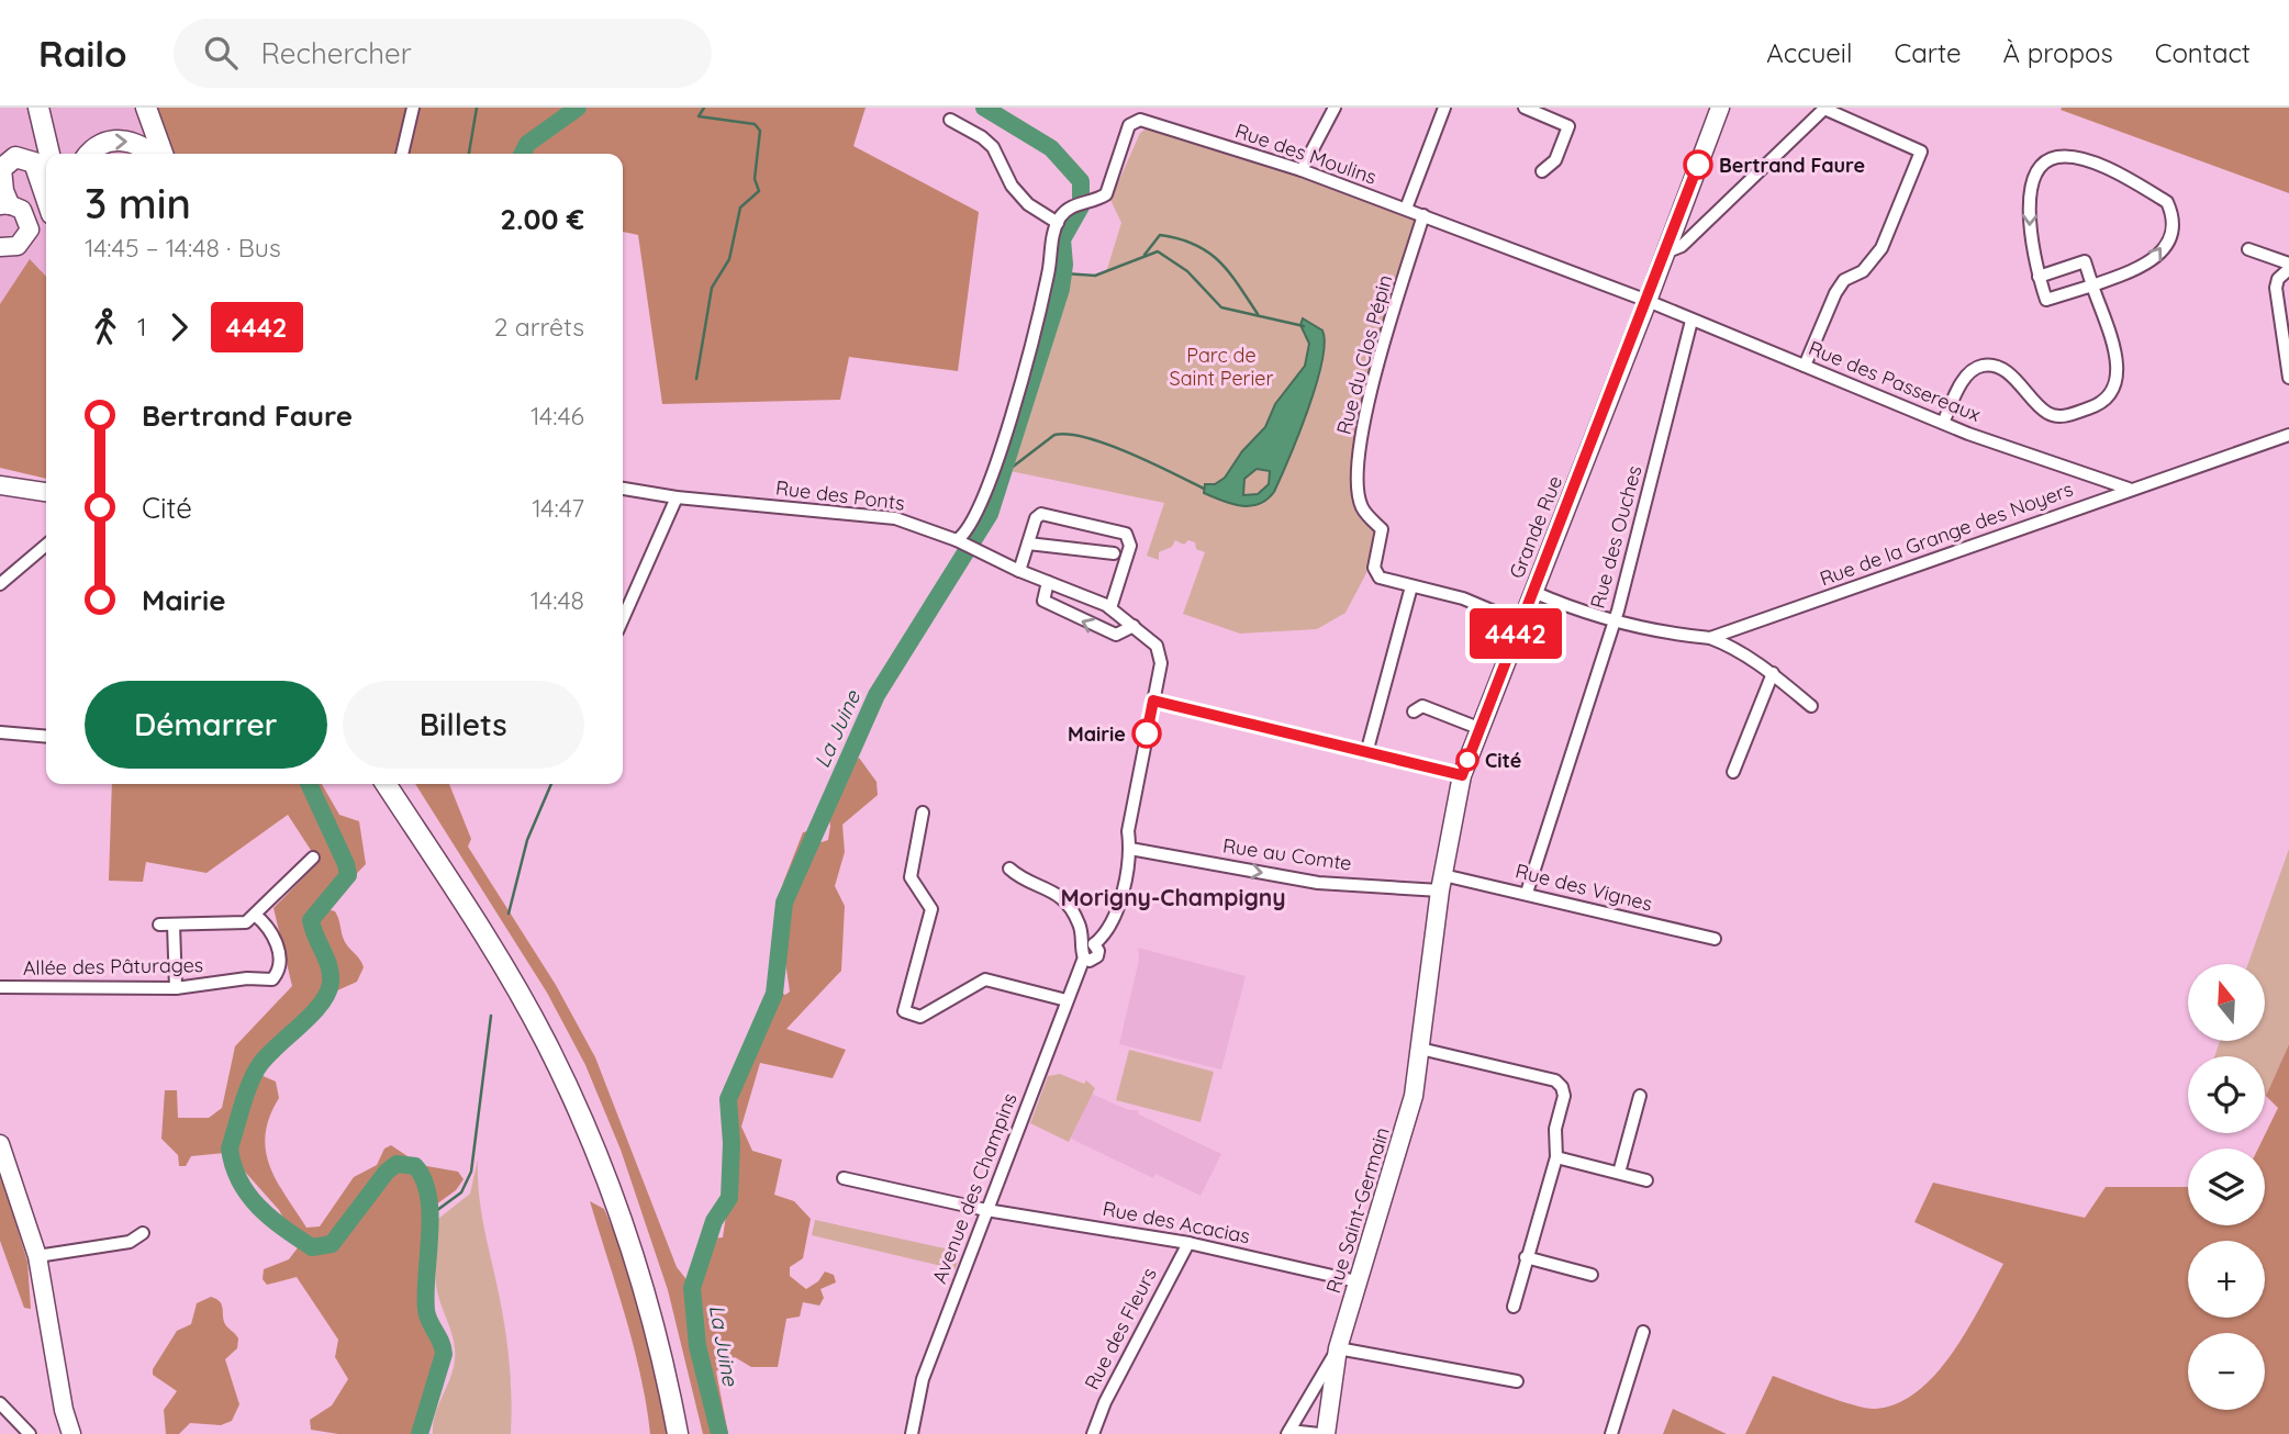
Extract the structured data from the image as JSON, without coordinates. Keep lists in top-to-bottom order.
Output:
{
  "streets": {
    "main road": ["Grande Rue", "Rue Saint-Germain"],
    "street": [
      "Rue des Moulins",
      "Rue du Clos Pépin",
      "Rue des Passereaux",
      "Rue des Ponts",
      "Rue de la Grange des Noyers",
      "Rue des Ouches",
      "Rue au Comte",
      "Rue des Vignes",
      "Allée des Pâturages",
      "Avenue des Champins",
      "Rue des Acacias",
      "Rue des Fleurs"
    ]
  },
  "crossings": [
    ["Rue des Moulins", "Rue du Clos Pépin"],
    ["Rue des Moulins", "Rue des Passereaux"],
    ["Rue des Moulins", "Grande Rue"],
    ["Rue du Clos Pépin", "Grande Rue"],
    ["Rue des Passereaux", "Grande Rue"],
    ["Rue des Passereaux", "Rue de la Grange des Noyers"],
    ["Rue des Passereaux", "Rue des Ouches"],
    ["Rue des Ponts", "Avenue des Champins"],
    ["Grande Rue", "Rue de la Grange des Noyers"],
    ["Grande Rue", "Rue au Comte"],
    ["Grande Rue", "Rue des Vignes"],
    ["Grande Rue", "Rue Saint-Germain"],
    ["Rue de la Grange des Noyers", "Rue des Ouches"],
    ["Rue des Ouches", "Rue des Vignes"],
    ["Rue au Comte", "Rue des Vignes"],
    ["Rue au Comte", "Avenue des Champins"],
    ["Avenue des Champins", "Rue des Acacias"],
    ["Rue Saint-Germain", "Rue des Acacias"],
    ["Rue des Acacias", "Rue des Fleurs"]
  ],
  "one_way": ["Rue au Comte"],
  "districts": ["Morigny-Champigny"],
  "water": ["La Juine"],
  "parks": ["Parc de Saint Perier"],
  "places": ["Bertrand Faure", "Mairie", "Cité"],
  "lines": ["bus line 4442"],
  "north": "top",
  "page": {
    "header": "Railo",
    "search": "Rechercher",
    "nav": [
      "Accueil",
      "Carte",
      "À propos",
      "Contact"
    ],
    "on_map": "4442",
    "heading": ["3 min", "14:45 – 14:48 · Bus", "2.00 €"],
    "legs": ["1", "4442", "2 arrêts"],
    "list": [
      {
        "name": "Bertrand Faure",
        "value": "14:46"
      },
      {
        "name": "Cité",
        "value": "14:47"
      },
      {
        "name": "Mairie",
        "value": "14:48"
      }
    ],
    "buttons": ["Démarrer", "Billets"],
    "map_buttons": ["+", "−"]
  }
}
